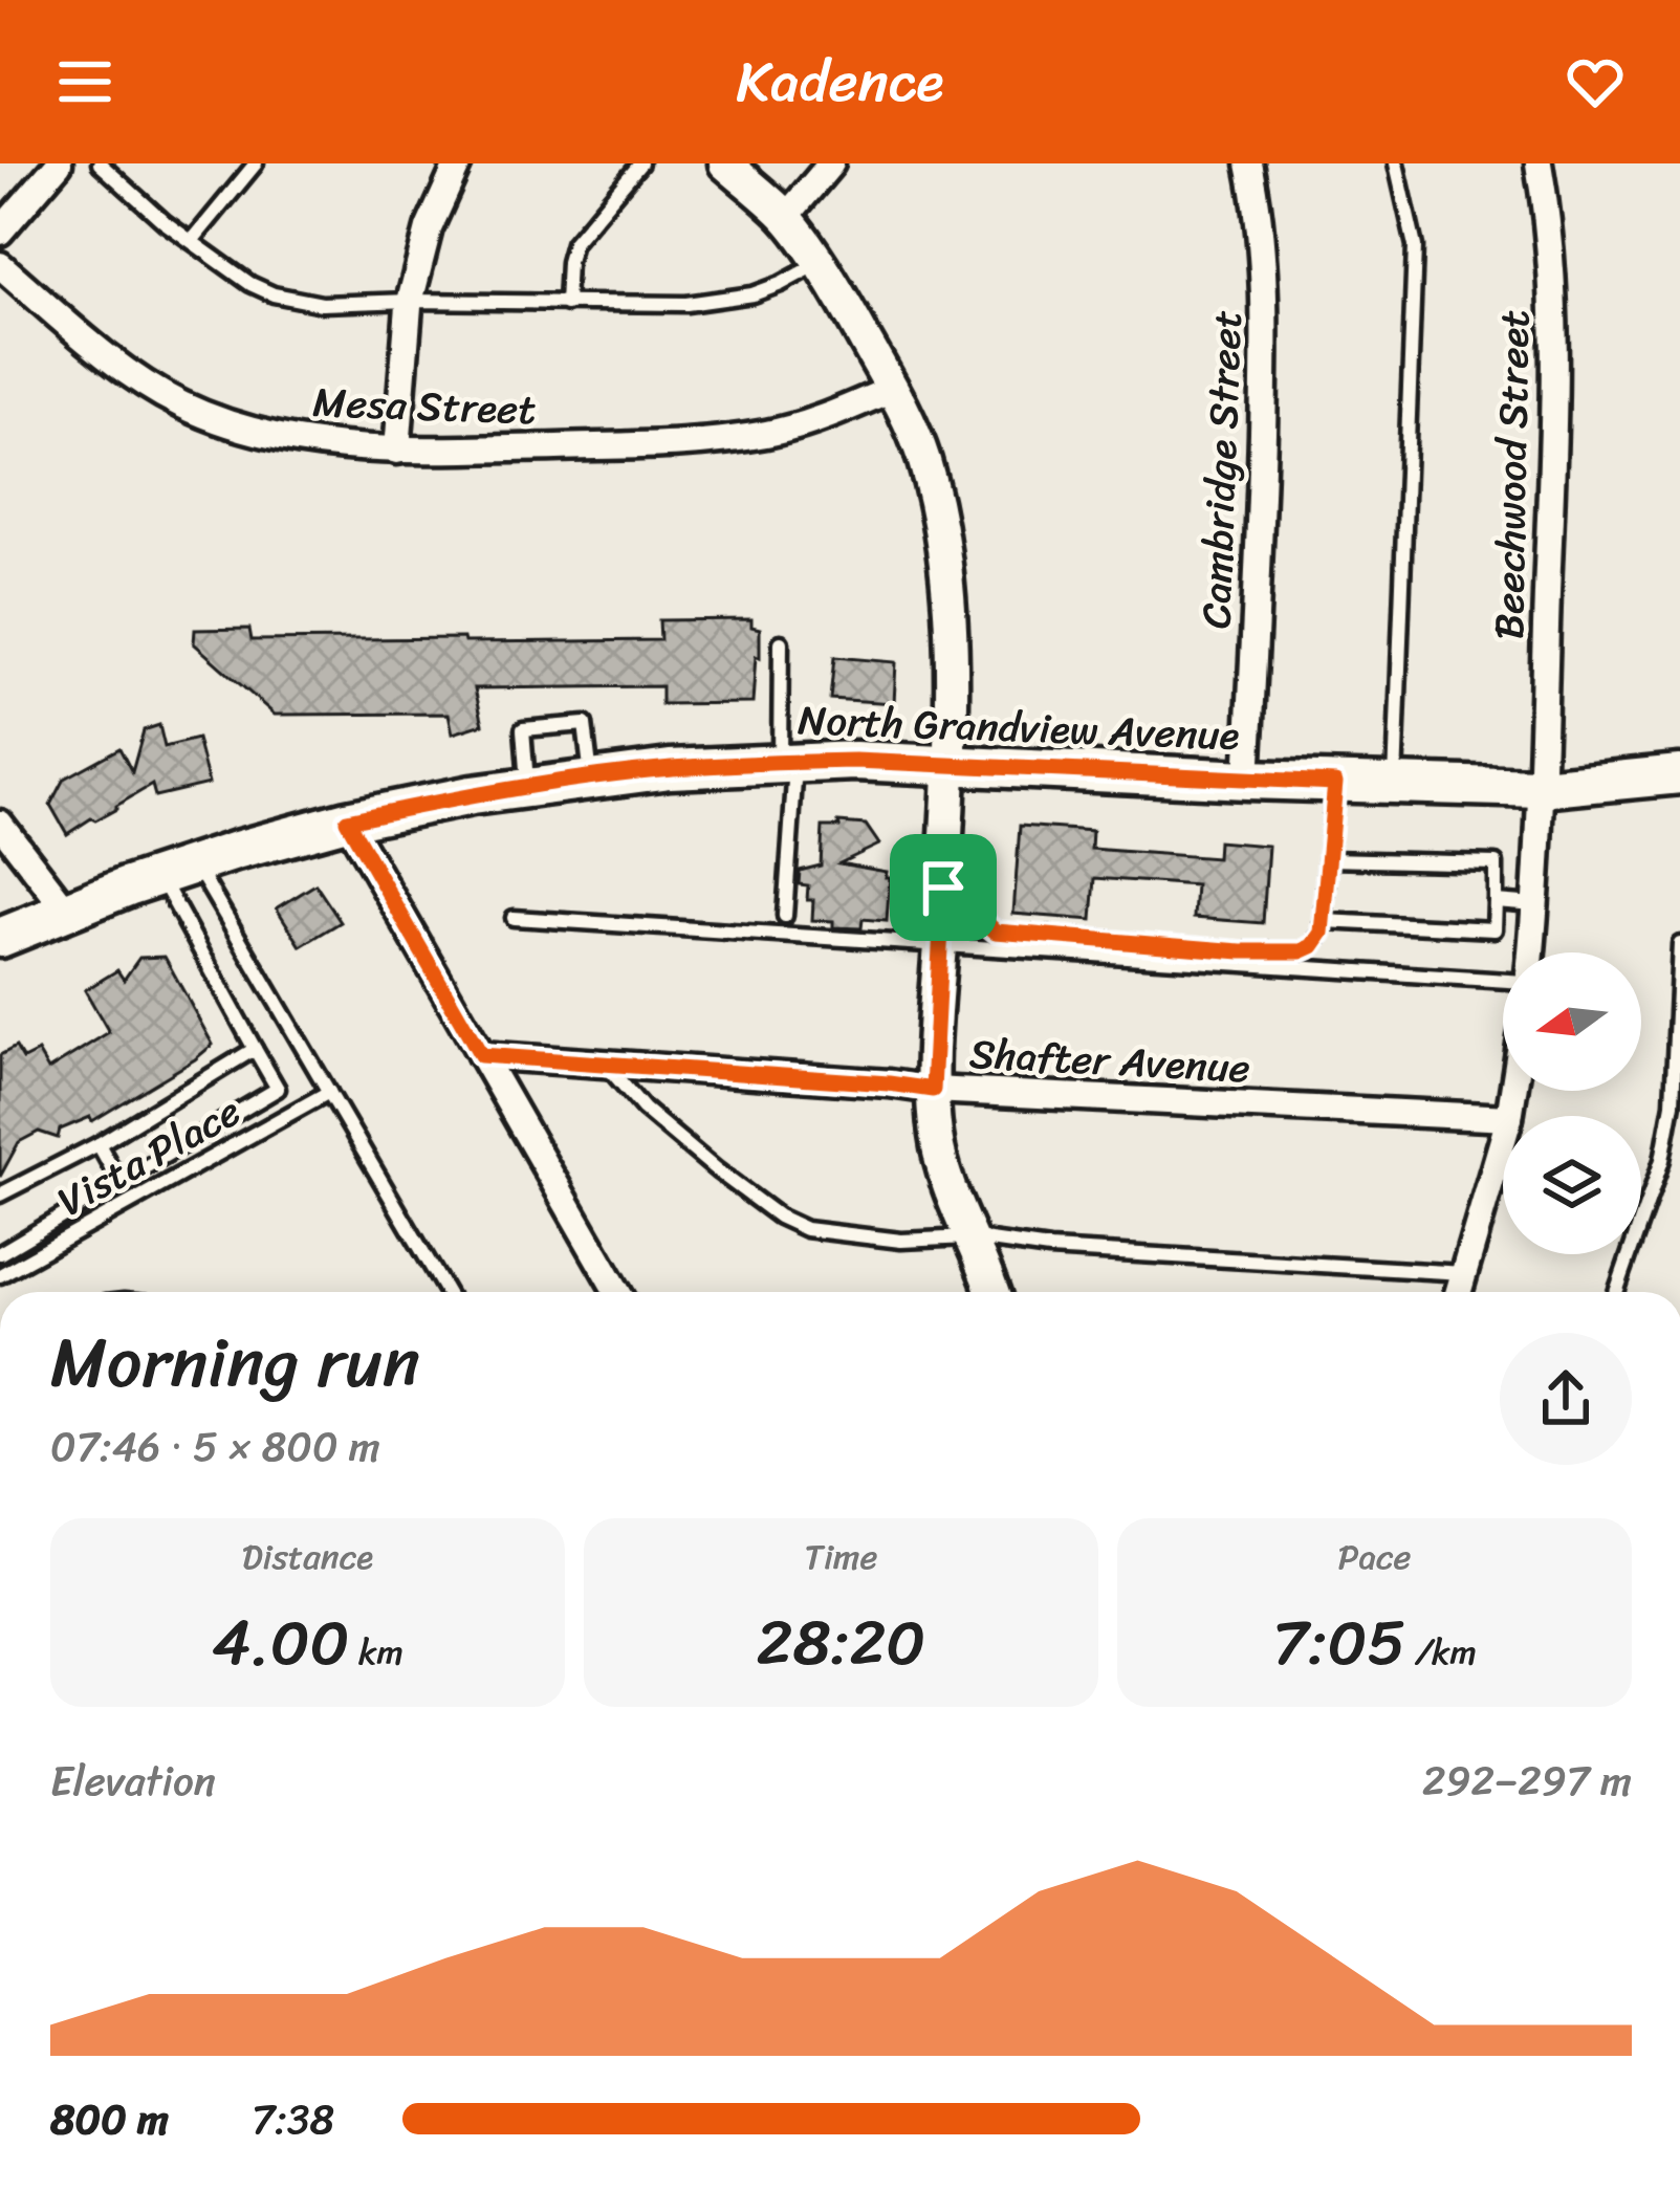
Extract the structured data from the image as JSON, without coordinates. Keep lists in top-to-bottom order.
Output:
{
  "streets": {
    "main road": ["North Grandview Avenue"],
    "street": [
      "Mesa Street",
      "Cambridge Street",
      "Beechwood Street",
      "Shafter Avenue"
    ],
    "lane": ["Vista Place"]
  },
  "crossings": [
    ["Cambridge Street", "North Grandview Avenue"],
    ["Beechwood Street", "North Grandview Avenue"]
  ],
  "north": "left",
  "page": {
    "header": "Kadence",
    "heading": ["Morning run", "07:46 · 5 × 800 m"],
    "stats": [
      ["Distance", "4.00 km"],
      ["Time", "28:20"],
      ["Pace", "7:05 /km"]
    ],
    "chart": ["Elevation", "292–297 m"],
    "list": [
      {
        "name": "800 m",
        "note": "7:38"
      }
    ]
  }
}
